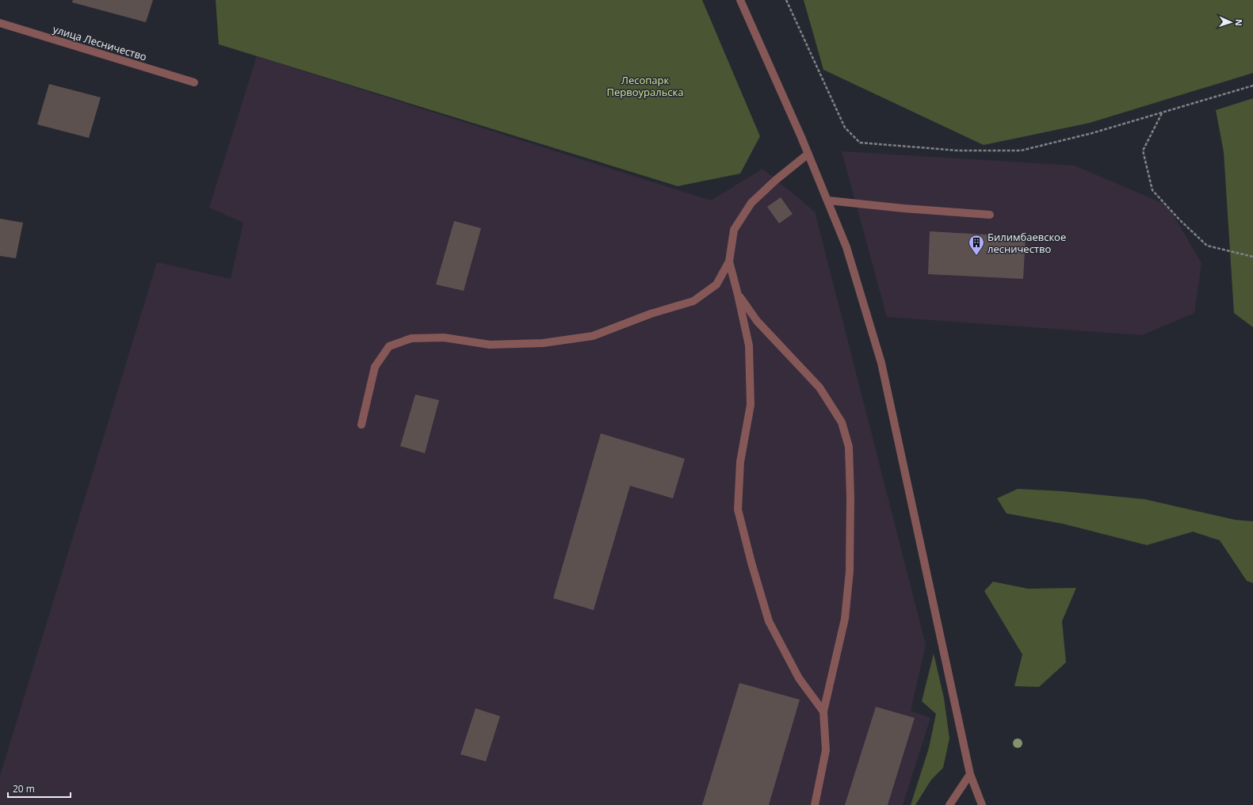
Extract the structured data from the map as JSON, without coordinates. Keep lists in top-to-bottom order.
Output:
{
  "streets": {
    "street": ["улица Лесничество"]
  },
  "parks": ["Лесопарк Первоуральска"],
  "places": {
    "building": ["Билимбаевское лесничество"]
  },
  "scale_bar": "20 m",
  "north": "right"
}
